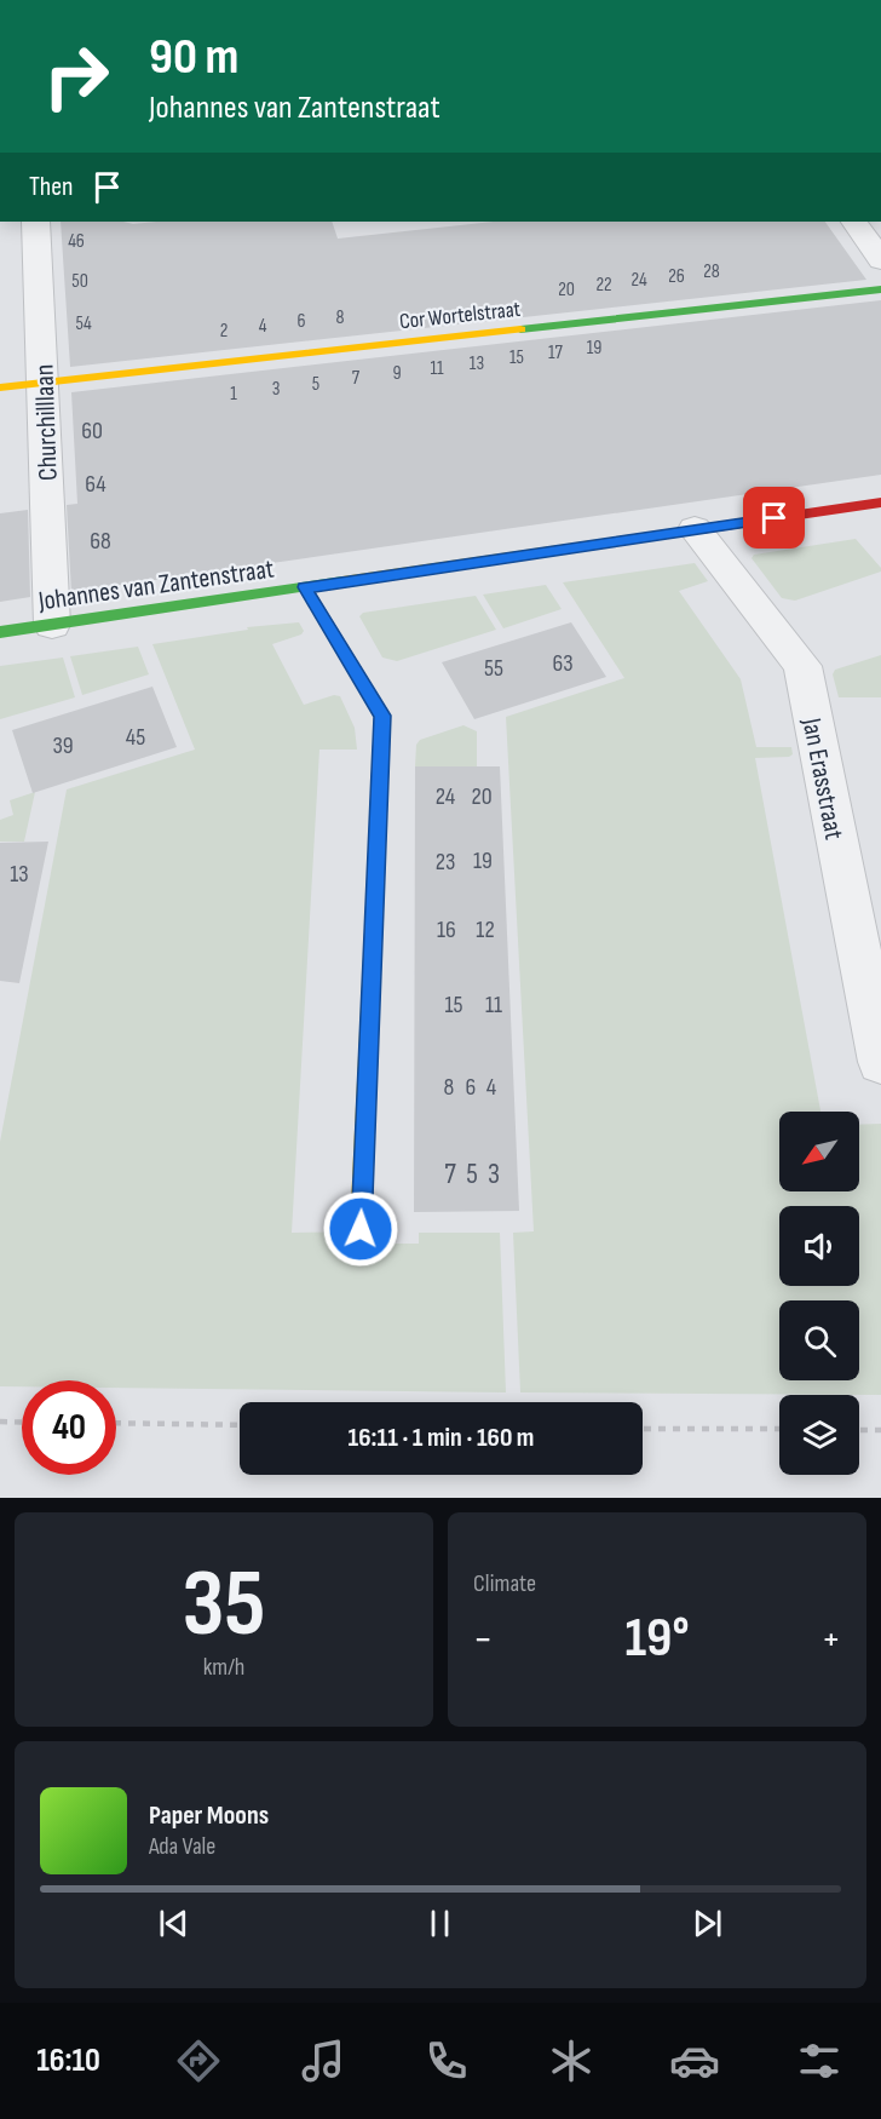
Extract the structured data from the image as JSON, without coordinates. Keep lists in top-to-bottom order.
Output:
{
  "streets": {
    "street": [
      "Cor Wortelstraat",
      "Churchilllaan",
      "Johannes van Zantenstraat",
      "Jan Erasstraat"
    ]
  },
  "crossings": [
    ["Cor Wortelstraat", "Churchilllaan"],
    ["Churchilllaan", "Johannes van Zantenstraat"],
    ["Johannes van Zantenstraat", "Jan Erasstraat"]
  ],
  "house_numbers": [
    "46",
    "28",
    "26",
    "24",
    "50",
    "22",
    "20",
    "8",
    "6",
    "54",
    "4",
    "2",
    "19",
    "17",
    "15",
    "13",
    "11",
    "9",
    "7",
    "5",
    "3",
    "1",
    "60",
    "64",
    "68",
    "63",
    "55",
    "45",
    "39",
    "24",
    "20",
    "19",
    "23",
    "13",
    "16",
    "12",
    "15",
    "11",
    "8",
    "6",
    "4",
    "7",
    "5",
    "3"
  ],
  "north": "bottom left",
  "page": {
    "turn": ["90 m", "Johannes van Zantenstraat"],
    "then": "Then",
    "limit": "40",
    "trip": "16:11 · 1 min · 160 m",
    "tile": [
      ["35", "km/h"],
      "Climate"
    ],
    "heat": ["−", "19°", "+"],
    "song": ["Paper Moons", "Ada Vale"],
    "tabs": "16:10"
  }
}
